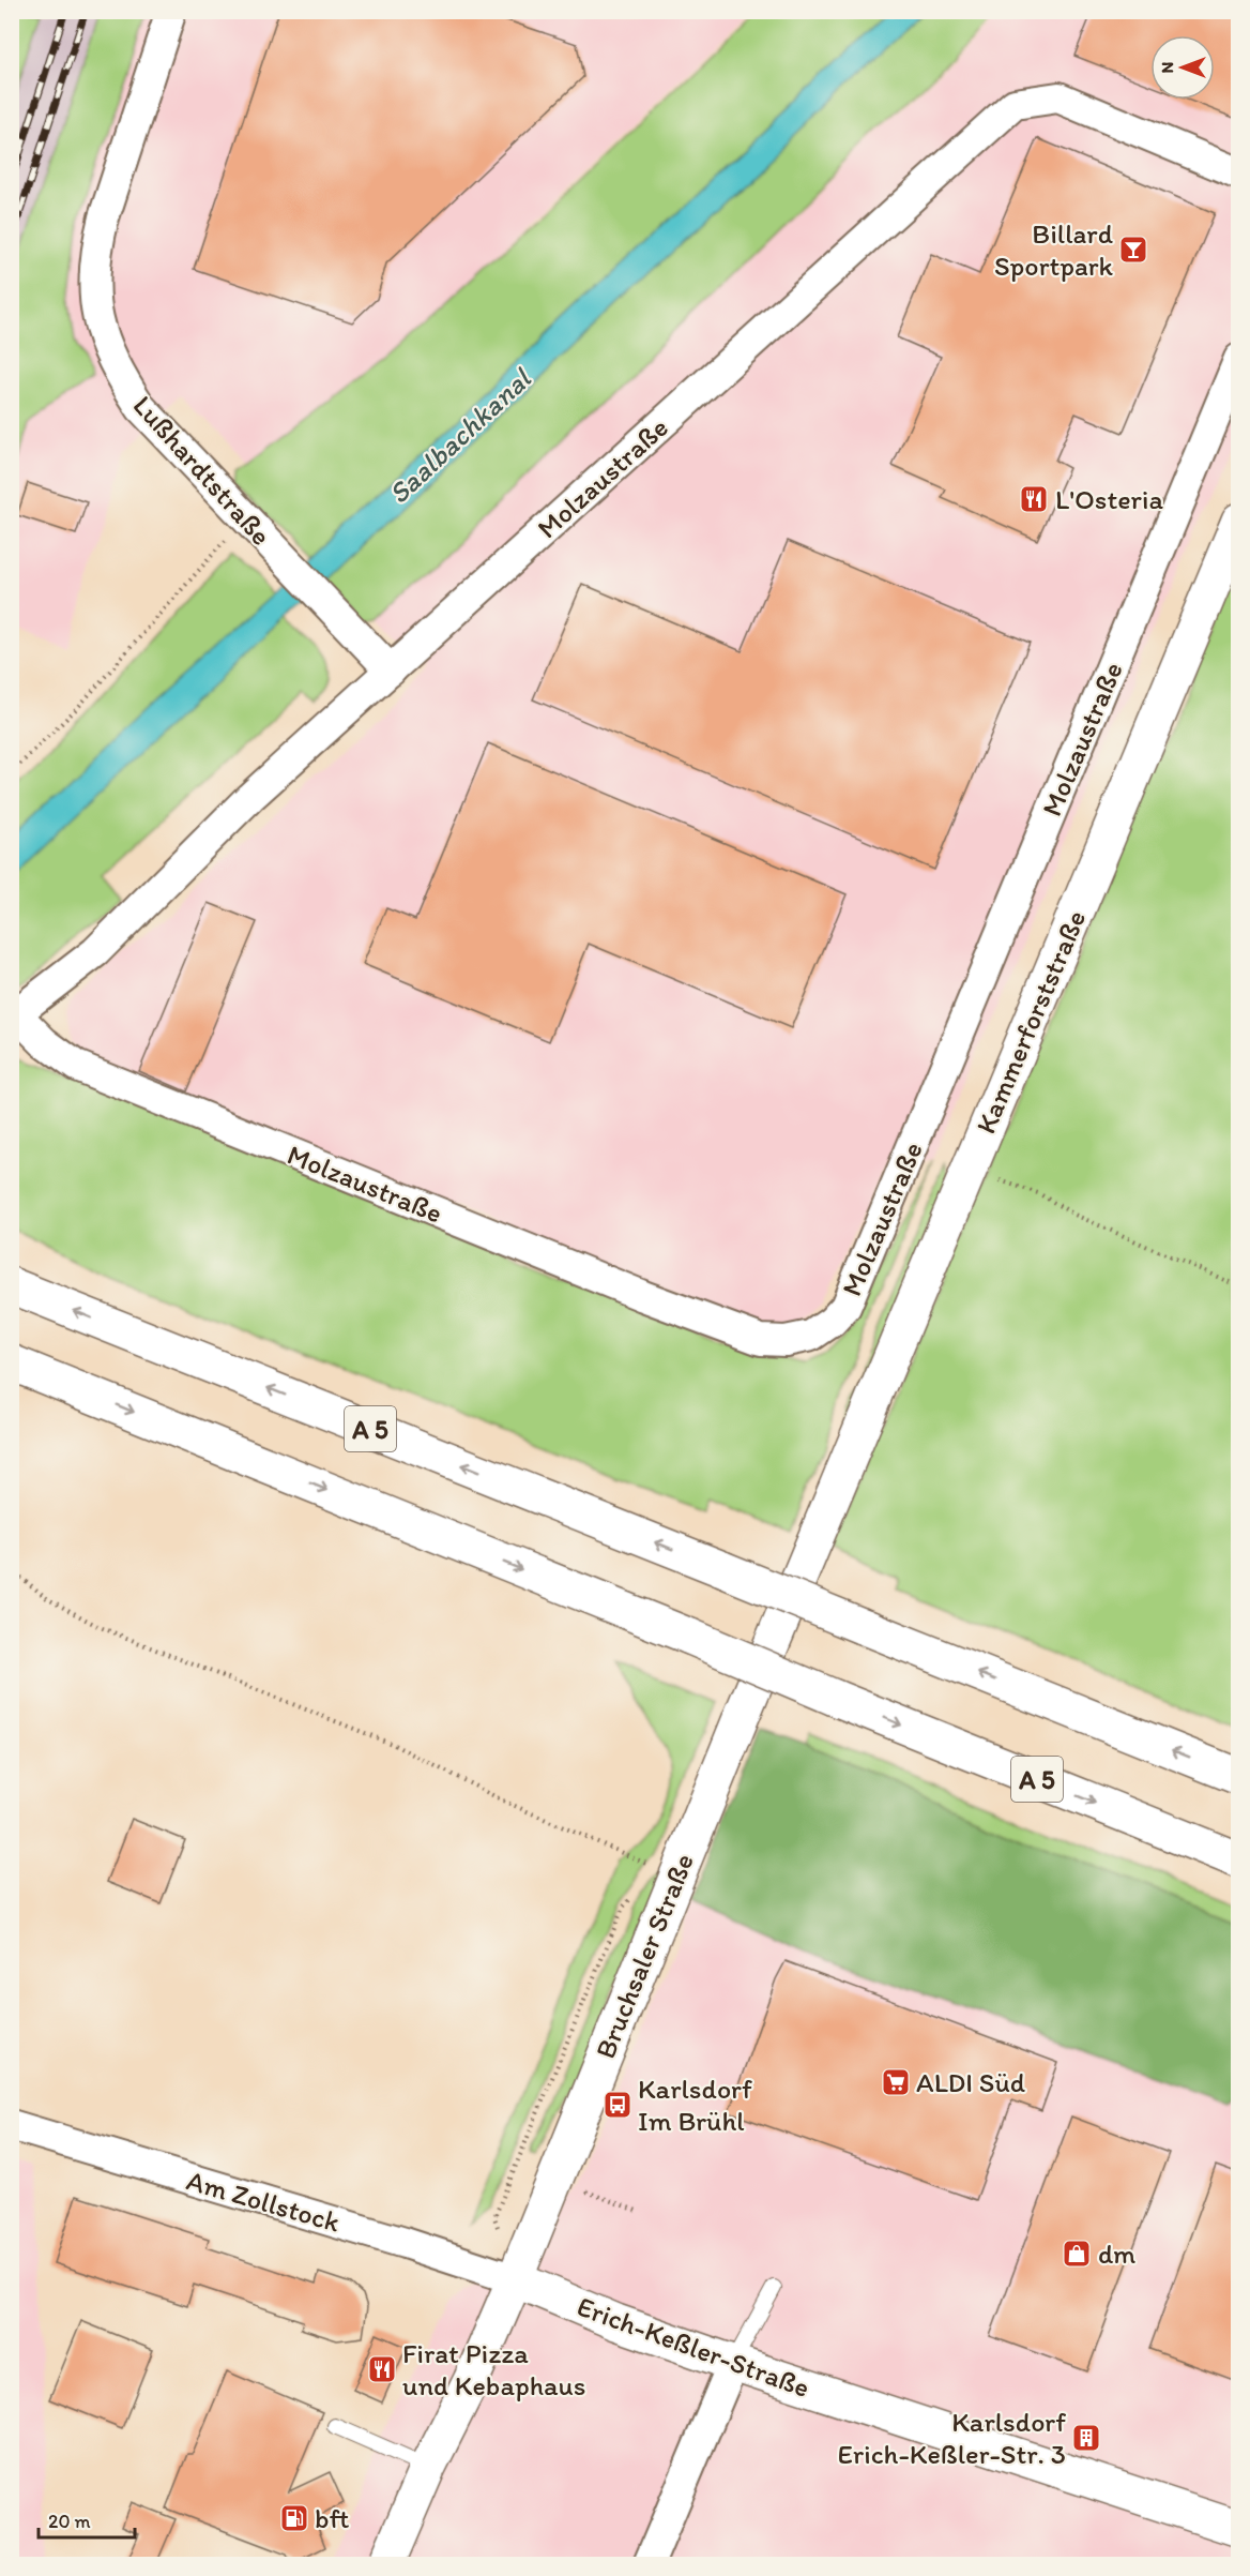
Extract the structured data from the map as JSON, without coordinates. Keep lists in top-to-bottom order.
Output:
{
  "streets": {
    "main road": [
      "Kammerforststraße",
      "A 5",
      "Bruchsaler Straße",
      "Erich-Keßler-Straße"
    ],
    "street": ["Lußhardtstraße", "Molzaustraße", "Am Zollstock"]
  },
  "crossings": [
    ["Lußhardtstraße", "Molzaustraße"],
    ["Kammerforststraße", "Bruchsaler Straße"],
    ["Bruchsaler Straße", "Am Zollstock"],
    ["Bruchsaler Straße", "Erich-Keßler-Straße"],
    ["Am Zollstock", "Erich-Keßler-Straße"]
  ],
  "water": ["Saalbachkanal"],
  "places": {
    "bar": ["Billard Sportpark"],
    "restaurant": ["L'Osteria", "Firat Pizza und Kebaphaus"],
    "supermarket": ["ALDI Süd"],
    "bus stop": ["Karlsdorf Im Brühl"],
    "shop": ["dm"],
    "building": ["Karlsdorf Erich-Keßler-Str. 3"],
    "fuel station": ["bft"]
  },
  "scale_bar": "20 m",
  "north": "left"
}
